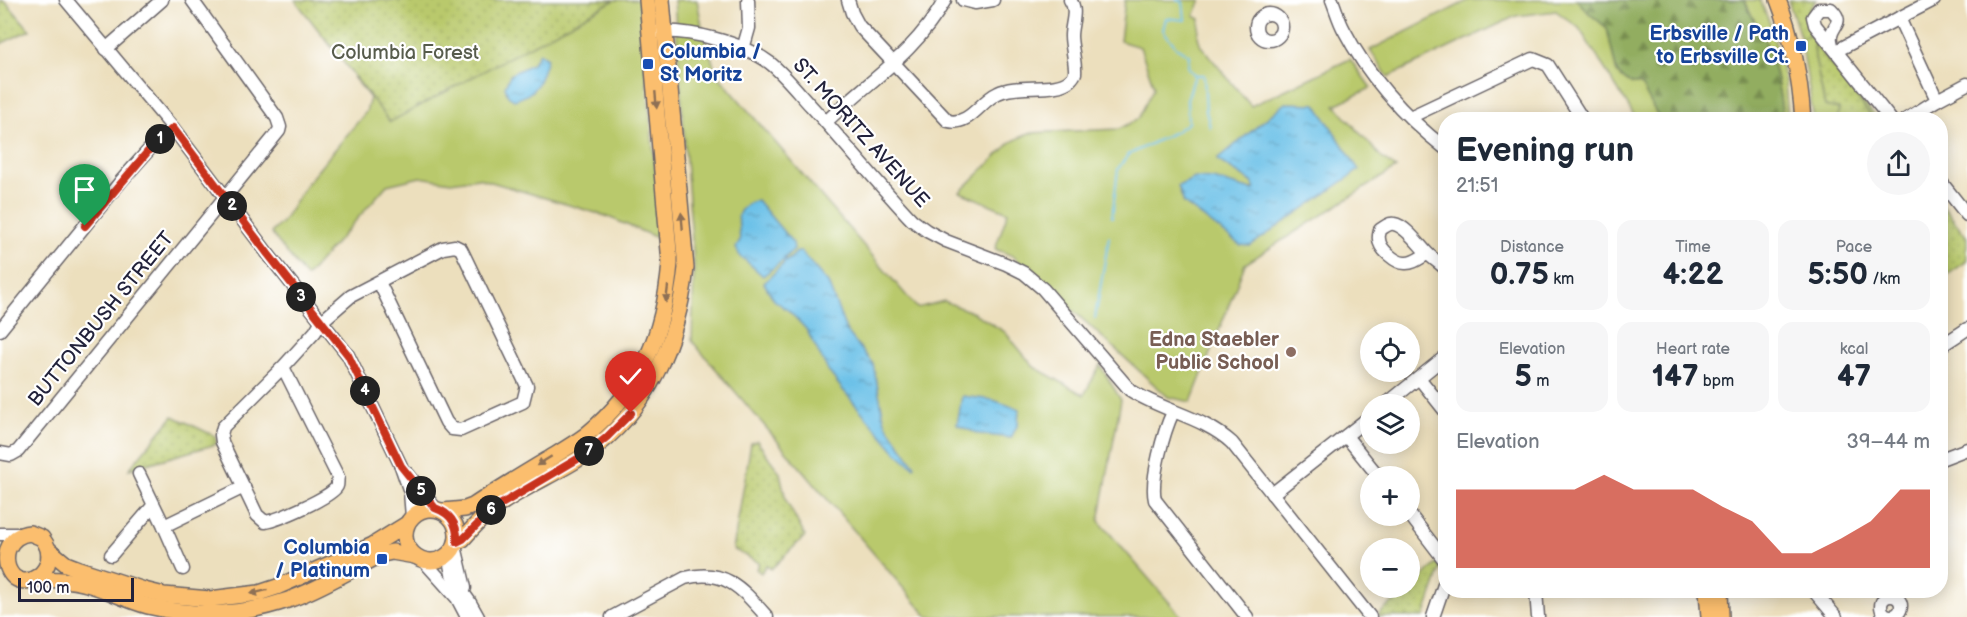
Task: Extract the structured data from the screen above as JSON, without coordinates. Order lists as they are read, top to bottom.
{
  "streets": {
    "street": ["ST. MORITZ AVENUE", "BUTTONBUSH STREET"]
  },
  "parks": ["Columbia Forest"],
  "places": {
    "transit": ["Erbsville / Path to Erbsville Ct.", "Columbia / St Moritz", "Columbia / Platinum"],
    "other": ["Edna Staebler Public School"]
  },
  "scale_bar": "100 m",
  "page": {
    "heading": ["Evening run", "21:51"],
    "pins": [
      "1",
      "2",
      "3",
      "4",
      "7",
      "5",
      "6"
    ],
    "stats": [
      ["Distance", "0.75 km"],
      ["Time", "4:22"],
      ["Pace", "5:50 /km"],
      ["Elevation", "5 m"],
      ["Heart rate", "147 bpm"],
      ["kcal", "47"]
    ],
    "map_buttons": ["+", "−"],
    "chart": ["Elevation", "39–44 m"],
    "scale": "100 m"
  }
}
